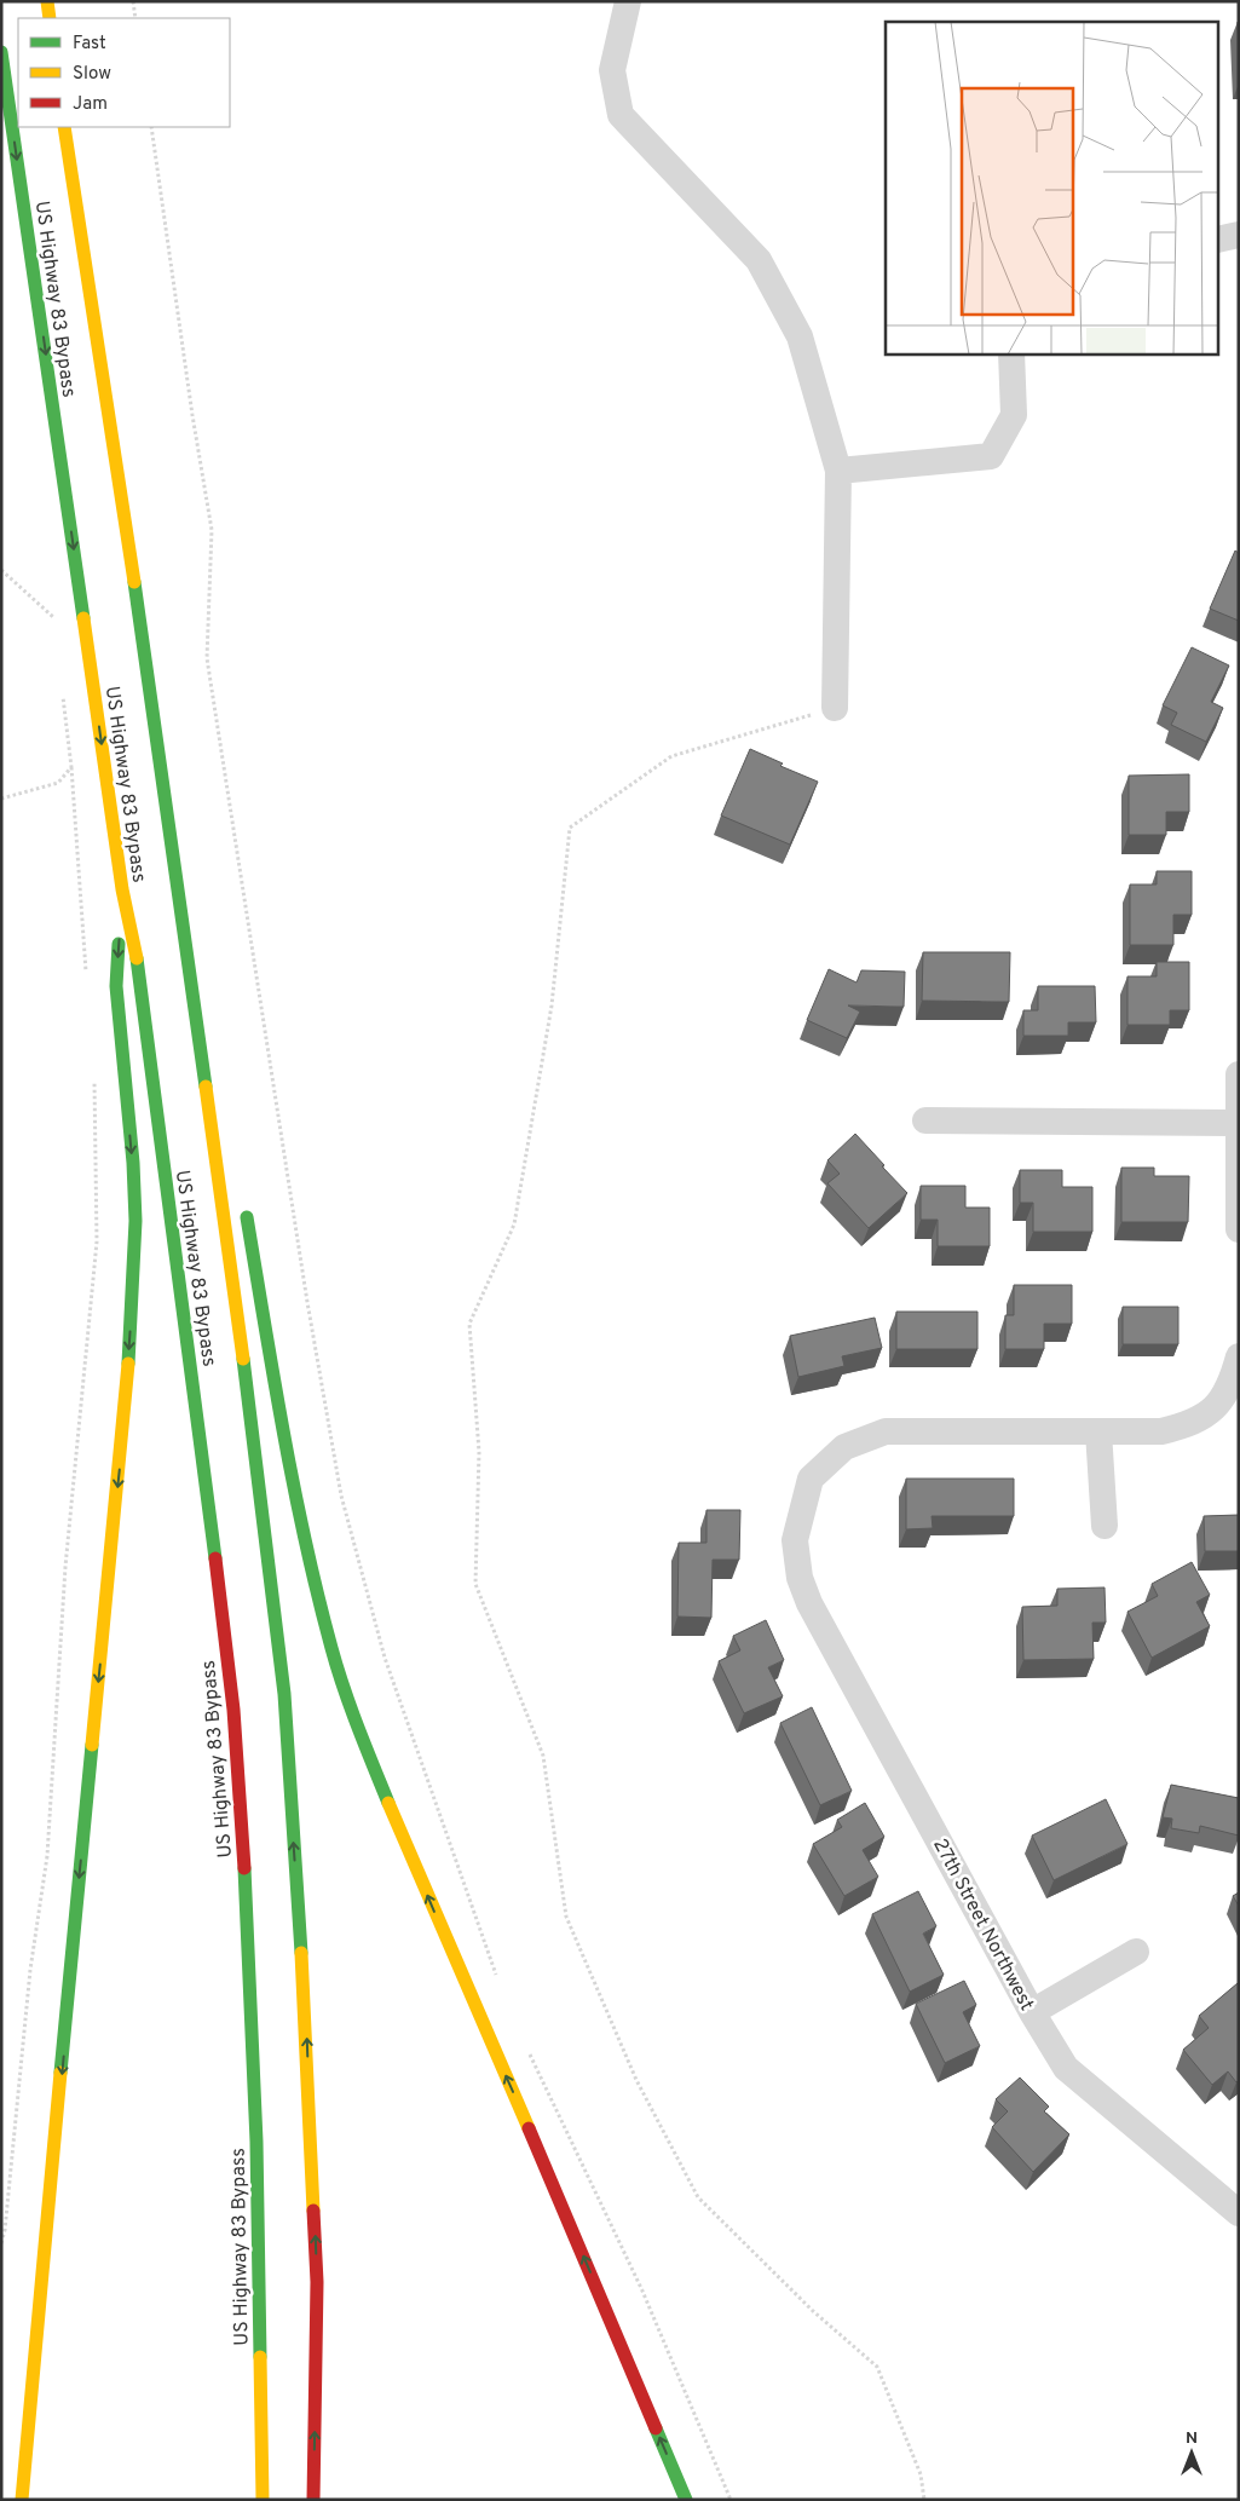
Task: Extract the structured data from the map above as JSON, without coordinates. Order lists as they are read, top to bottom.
{
  "streets": {
    "highway": ["US Highway 83 Bypass"],
    "street": ["27th Street Northwest"]
  },
  "legend": ["Fast", "Slow", "Jam"],
  "north": "top"
}
